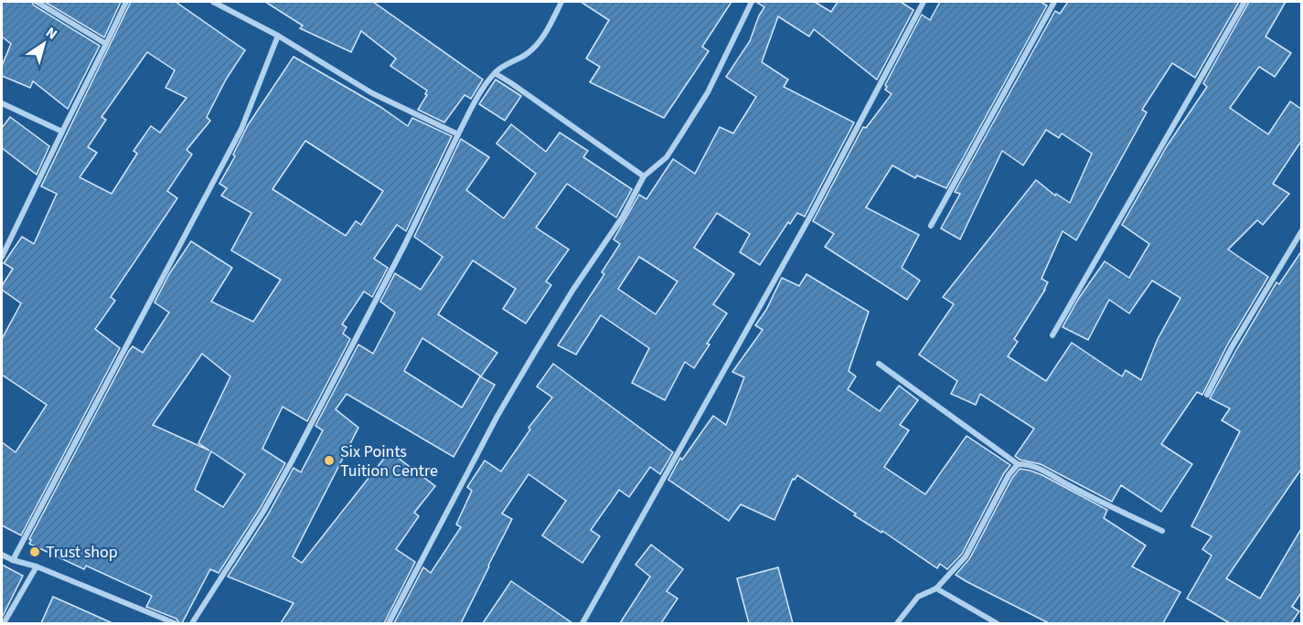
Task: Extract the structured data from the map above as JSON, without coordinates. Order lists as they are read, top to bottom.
{
  "places": ["Six Points Tuition Centre", "Trust shop"],
  "north": "top right"
}
